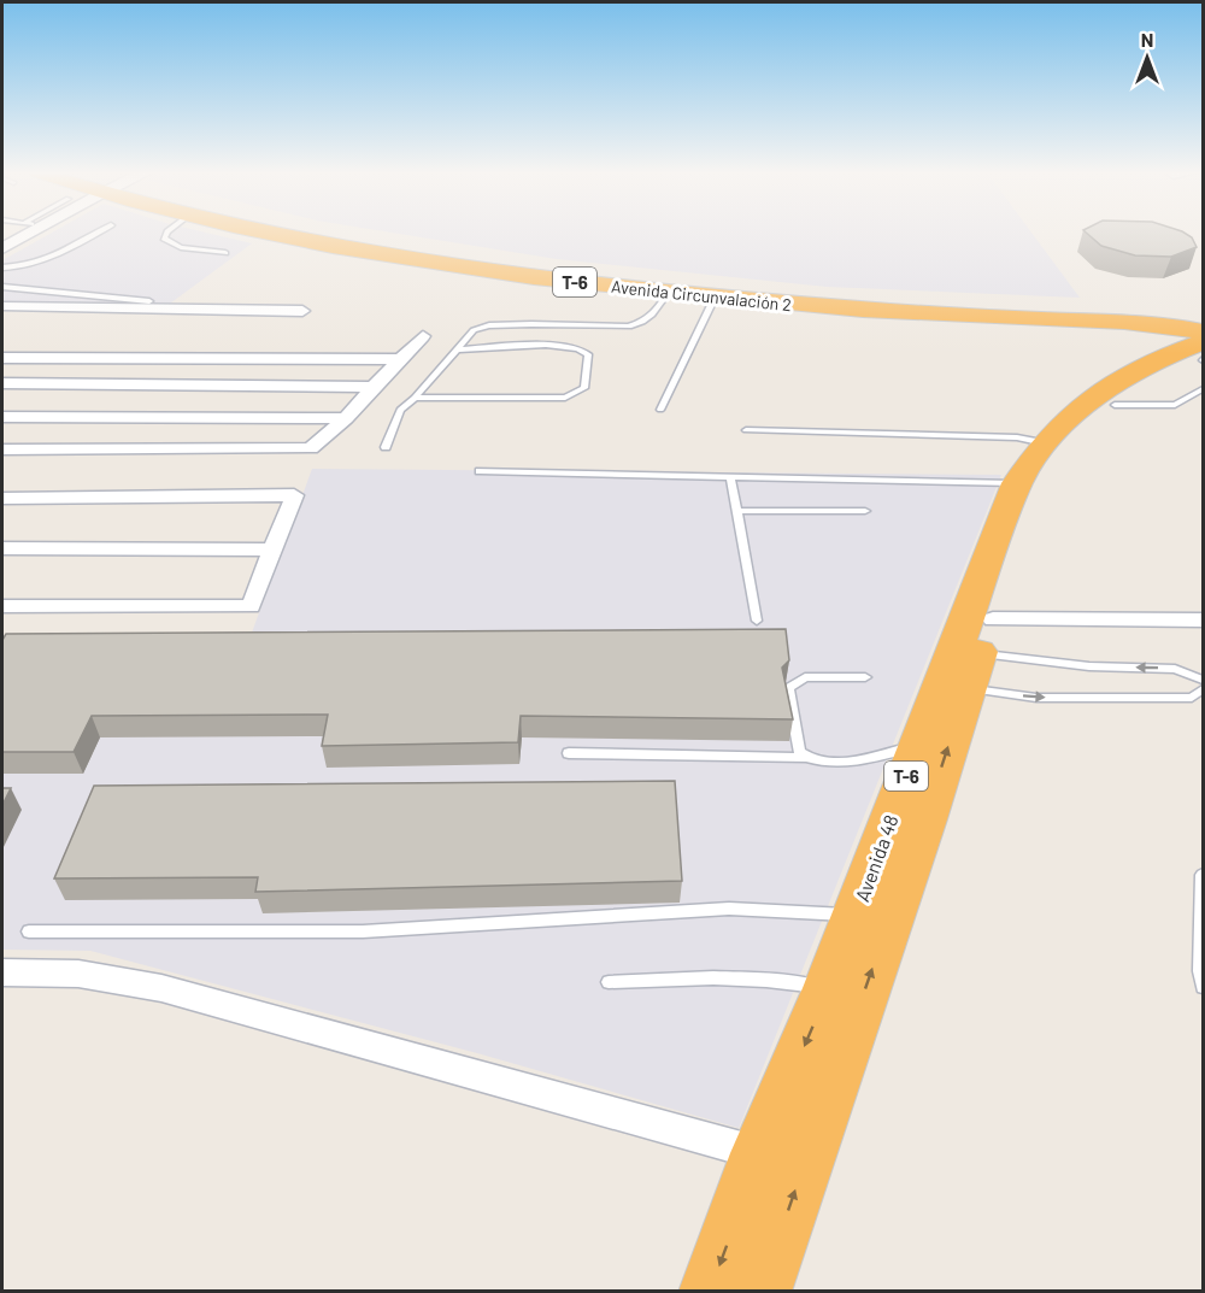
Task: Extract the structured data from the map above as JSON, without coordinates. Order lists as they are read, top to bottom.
{
  "streets": {
    "highway": ["T-6", "Avenida Circunvalación 2", "Avenida 48"]
  },
  "crossings": [
    ["Avenida Circunvalación 2", "Avenida 48"]
  ],
  "north": "top"
}
